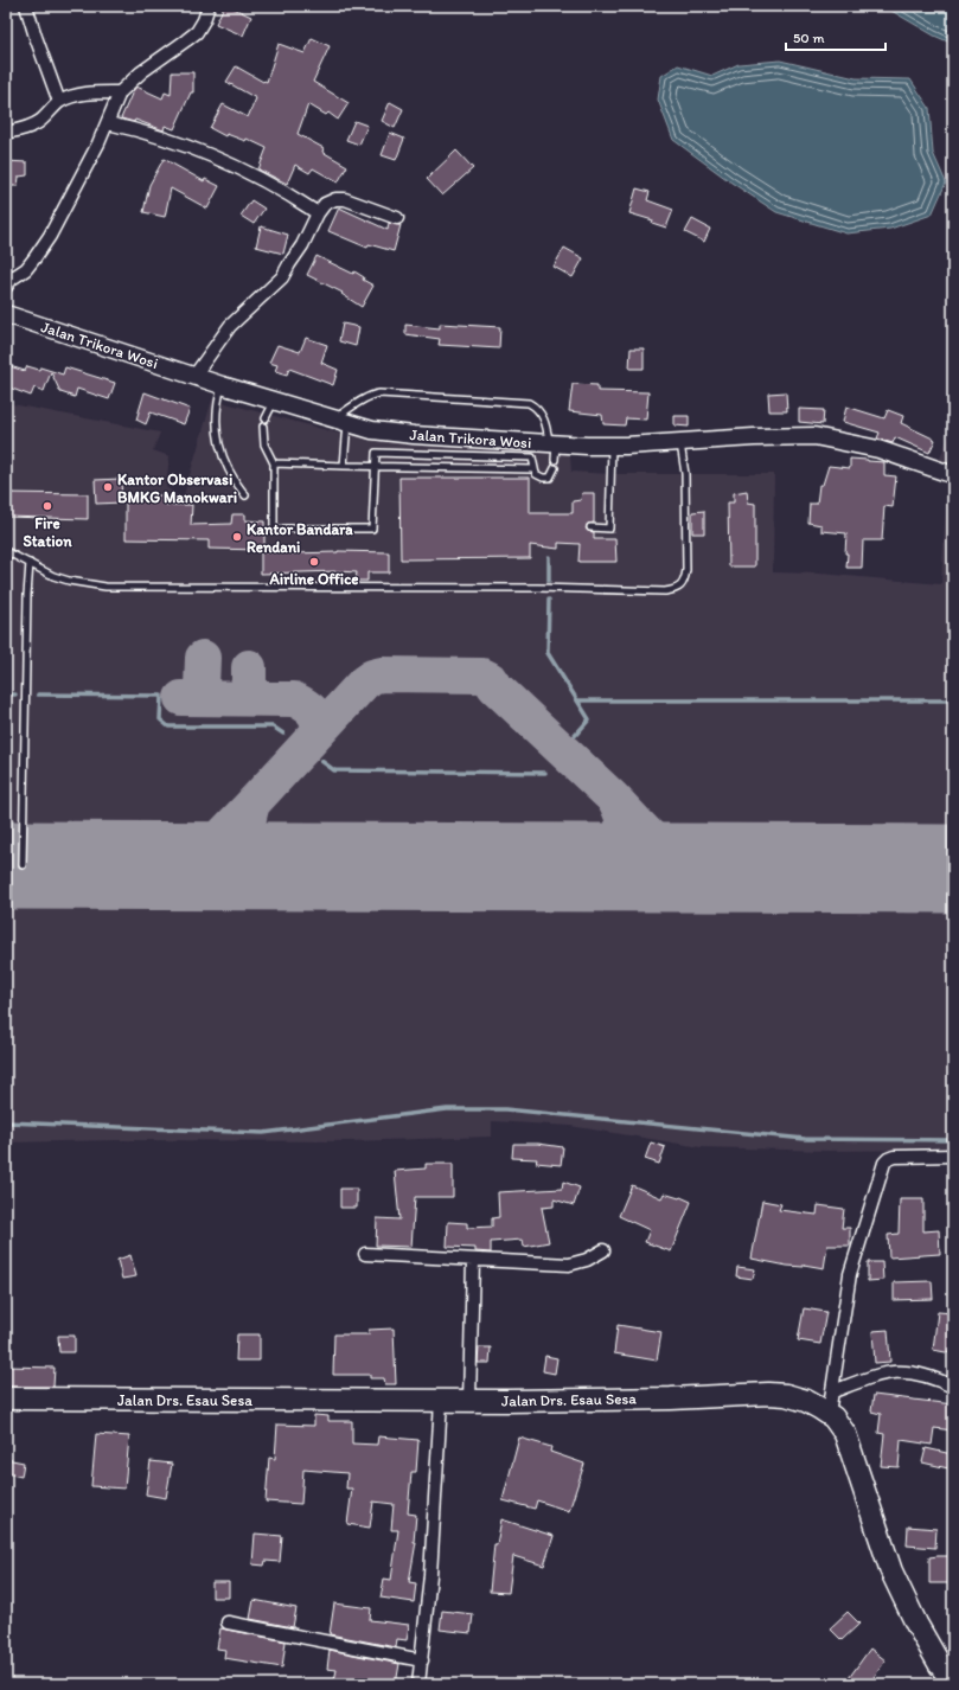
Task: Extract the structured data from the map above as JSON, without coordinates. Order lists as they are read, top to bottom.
{
  "streets": {
    "highway": ["Jalan Drs. Esau Sesa"],
    "street": ["Jalan Trikora Wosi"]
  },
  "places": [
    "Kantor Observasi BMKG Manokwari",
    "Fire Station",
    "Kantor Bandara Rendani",
    "Airline Office"
  ],
  "scale_bar": "50 m"
}
